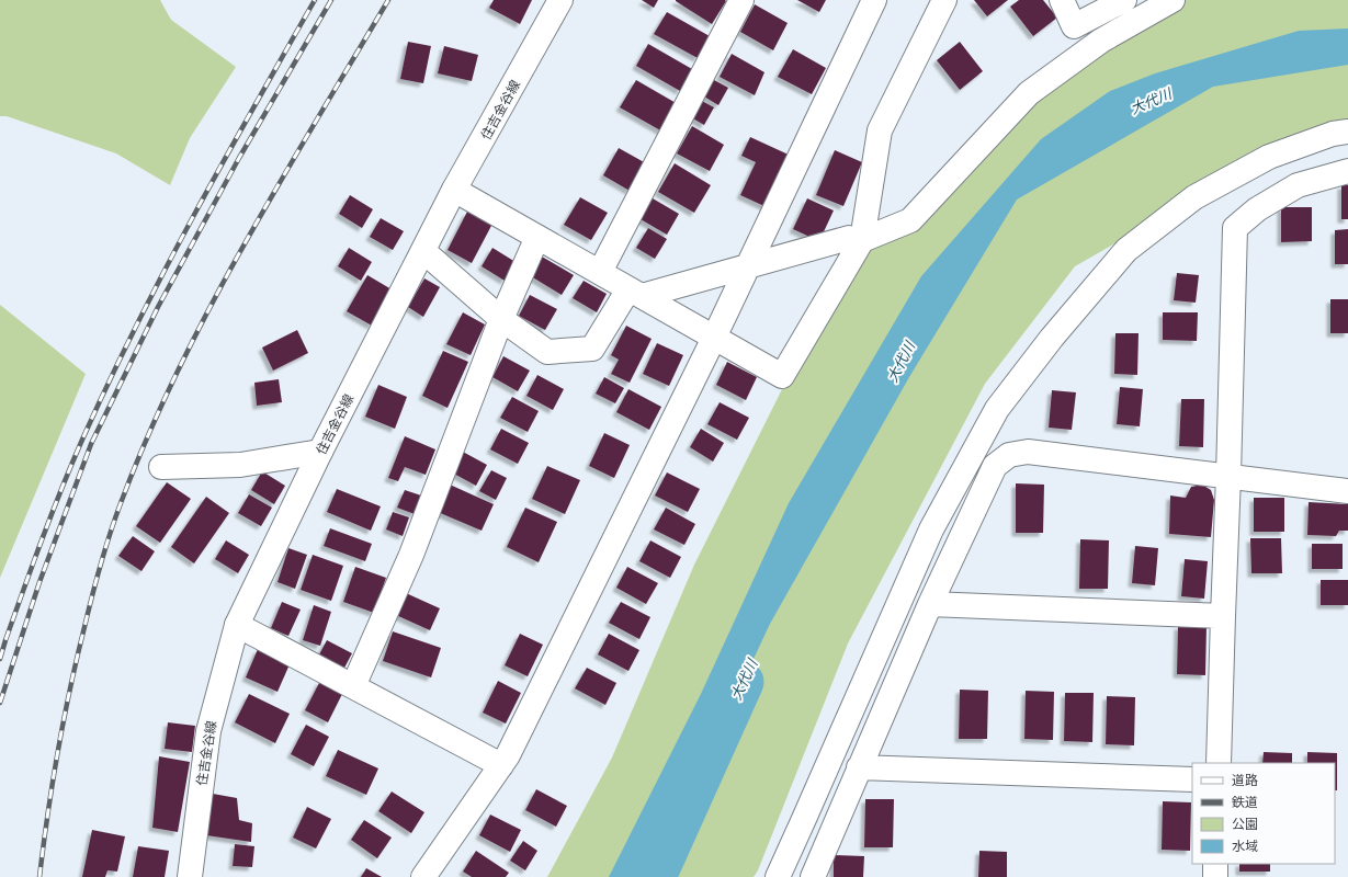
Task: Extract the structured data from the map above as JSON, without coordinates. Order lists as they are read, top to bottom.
{
  "streets": {
    "street": ["住吉金谷線"]
  },
  "water": ["大代川"],
  "legend": [
    "道路",
    "鉄道",
    "公園",
    "水域"
  ]
}
